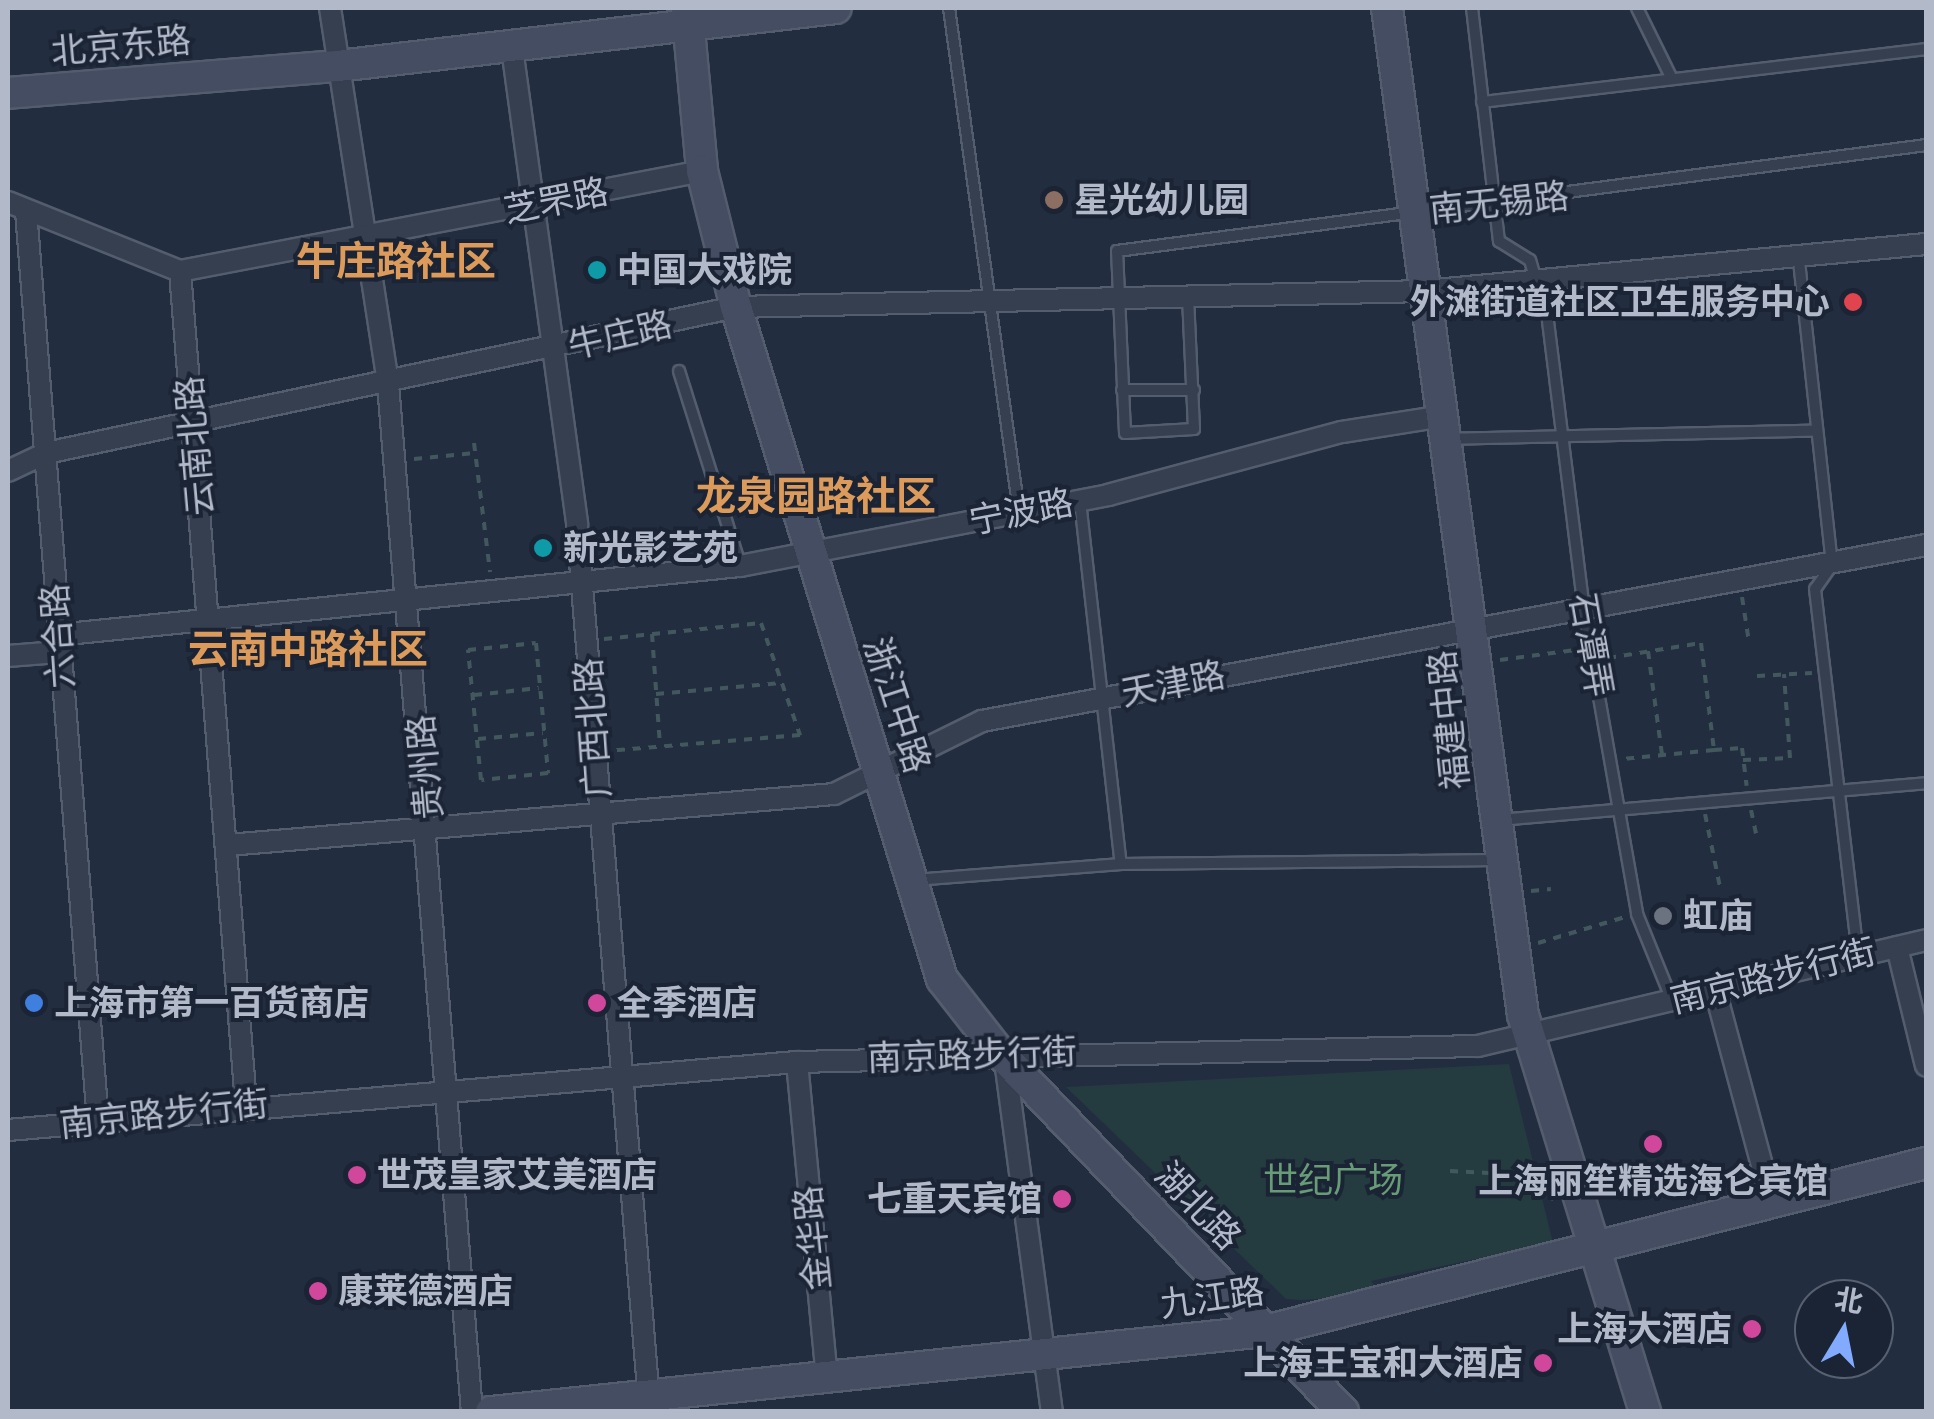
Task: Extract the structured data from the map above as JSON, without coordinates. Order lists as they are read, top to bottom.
{
  "streets": {
    "street": [
      "北京东路",
      "芝罘路",
      "牛庄路",
      "云南北路",
      "宁波路",
      "六合路",
      "天津路",
      "浙江中路",
      "福建中路",
      "广西北路",
      "贵州路",
      "南京路步行街",
      "湖北路",
      "金华路",
      "九江路"
    ],
    "lane": ["南无锡路", "石潭弄"]
  },
  "crossings": [
    ["北京东路", "浙江中路"],
    ["北京东路", "广西北路"],
    ["北京东路", "贵州路"],
    ["芝罘路", "云南北路"],
    ["芝罘路", "浙江中路"],
    ["芝罘路", "广西北路"],
    ["芝罘路", "贵州路"],
    ["南无锡路", "牛庄路"],
    ["南无锡路", "福建中路"],
    ["牛庄路", "云南北路"],
    ["牛庄路", "六合路"],
    ["牛庄路", "浙江中路"],
    ["牛庄路", "福建中路"],
    ["牛庄路", "广西北路"],
    ["牛庄路", "贵州路"],
    ["云南北路", "宁波路"],
    ["云南北路", "天津路"],
    ["云南北路", "南京路步行街"],
    ["宁波路", "六合路"],
    ["宁波路", "浙江中路"],
    ["宁波路", "福建中路"],
    ["宁波路", "广西北路"],
    ["宁波路", "贵州路"],
    ["六合路", "南京路步行街"],
    ["石潭弄", "天津路"],
    ["石潭弄", "南京路步行街"],
    ["天津路", "浙江中路"],
    ["天津路", "福建中路"],
    ["天津路", "广西北路"],
    ["天津路", "贵州路"],
    ["浙江中路", "南京路步行街"],
    ["浙江中路", "湖北路"],
    ["浙江中路", "九江路"],
    ["福建中路", "南京路步行街"],
    ["福建中路", "九江路"],
    ["广西北路", "南京路步行街"],
    ["广西北路", "九江路"],
    ["贵州路", "南京路步行街"],
    ["南京路步行街", "湖北路"],
    ["南京路步行街", "金华路"],
    ["湖北路", "九江路"],
    ["金华路", "九江路"]
  ],
  "districts": ["牛庄路社区", "龙泉园路社区", "云南中路社区"],
  "parks": ["世纪广场"],
  "places": [
    "星光幼儿园",
    "中国大戏院",
    "外滩街道社区卫生服务中心",
    "新光影艺苑",
    "虹庙",
    "上海市第一百货商店",
    "全季酒店",
    "上海丽笙精选海仑宾馆",
    "世茂皇家艾美酒店",
    "七重天宾馆",
    "康莱德酒店",
    "上海大酒店",
    "上海王宝和大酒店"
  ],
  "north": "top"
}
